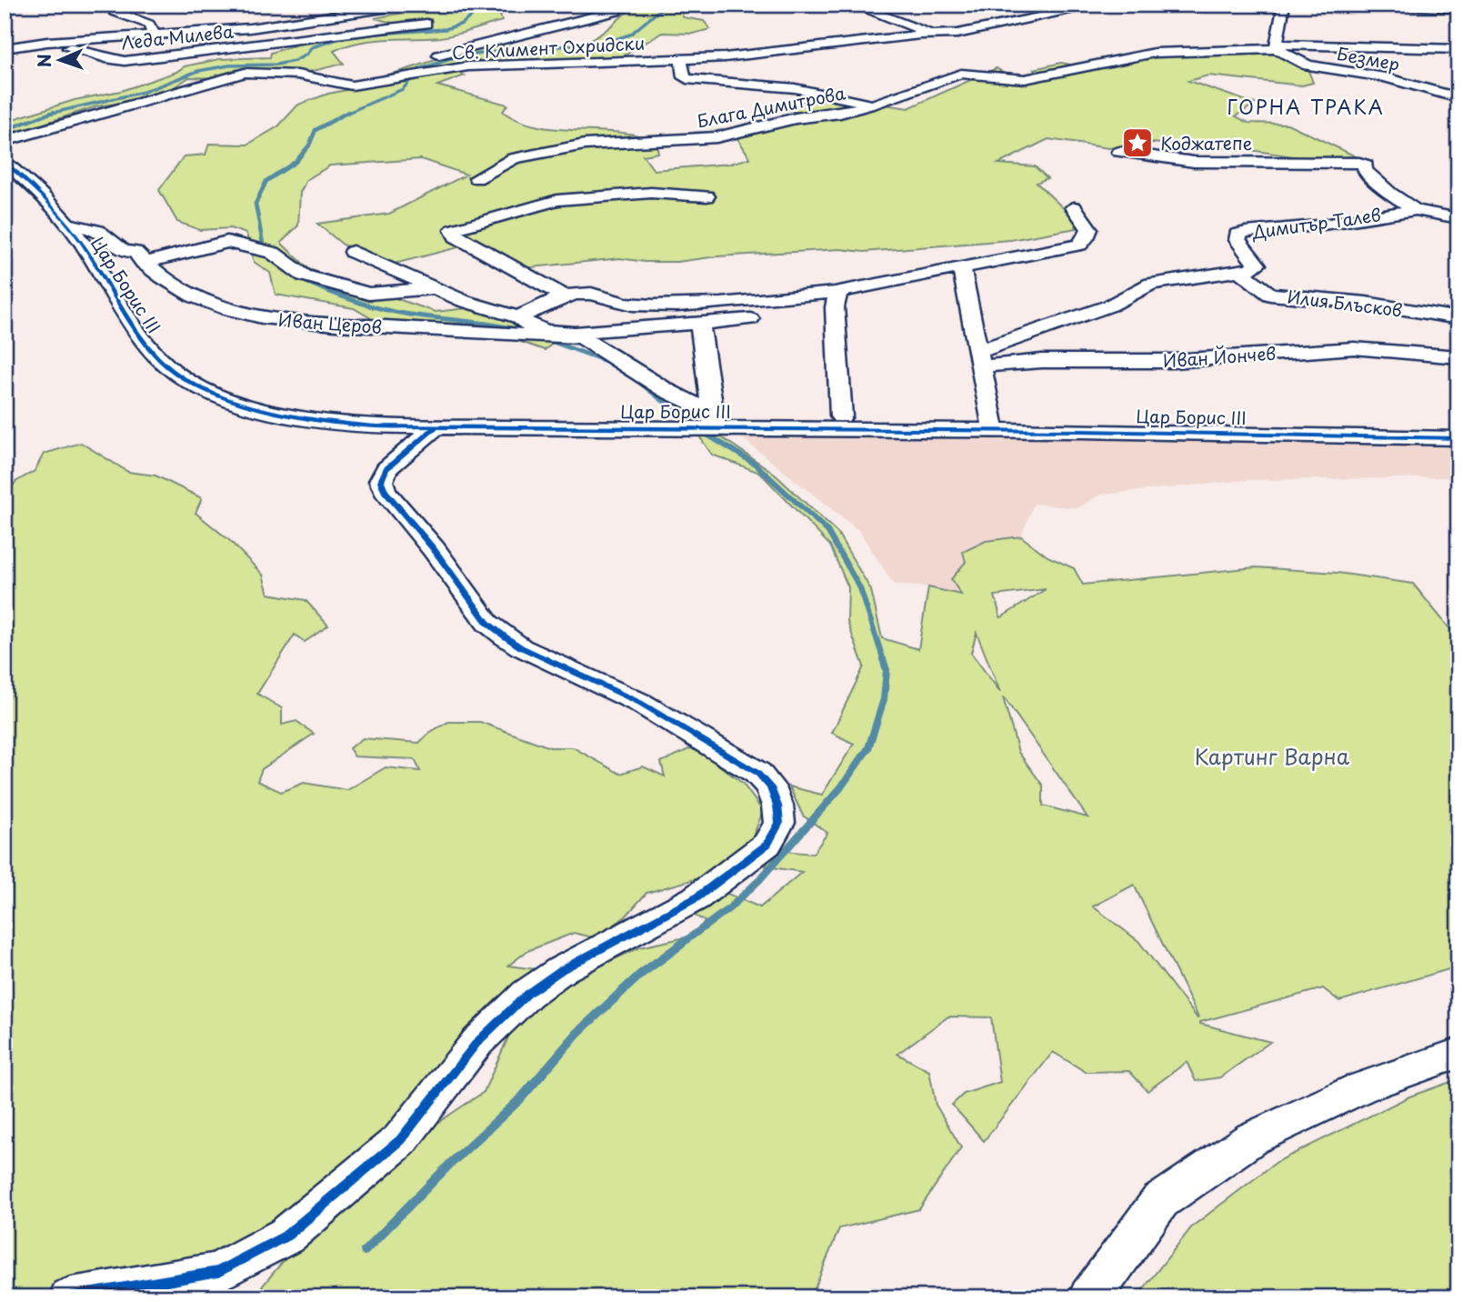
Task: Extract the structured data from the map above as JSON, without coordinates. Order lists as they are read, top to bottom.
{
  "streets": {
    "street": [
      "Леда Милева",
      "Св. Климент Охридски",
      "Безмер",
      "Блага Димитрова",
      "Димитър Талев",
      "Цар Борис III",
      "Илия Блъсков",
      "Иван Церов",
      "Иван Йончев"
    ]
  },
  "crossings": [
    ["Безмер", "Блага Димитрова"],
    ["Димитър Талев", "Илия Блъсков"],
    ["Цар Борис III", "Иван Церов"]
  ],
  "districts": ["ГОРНА ТРАКА"],
  "parks": ["Картинг Варна"],
  "places": {
    "place": ["Коджатепе"]
  },
  "north": "left"
}
